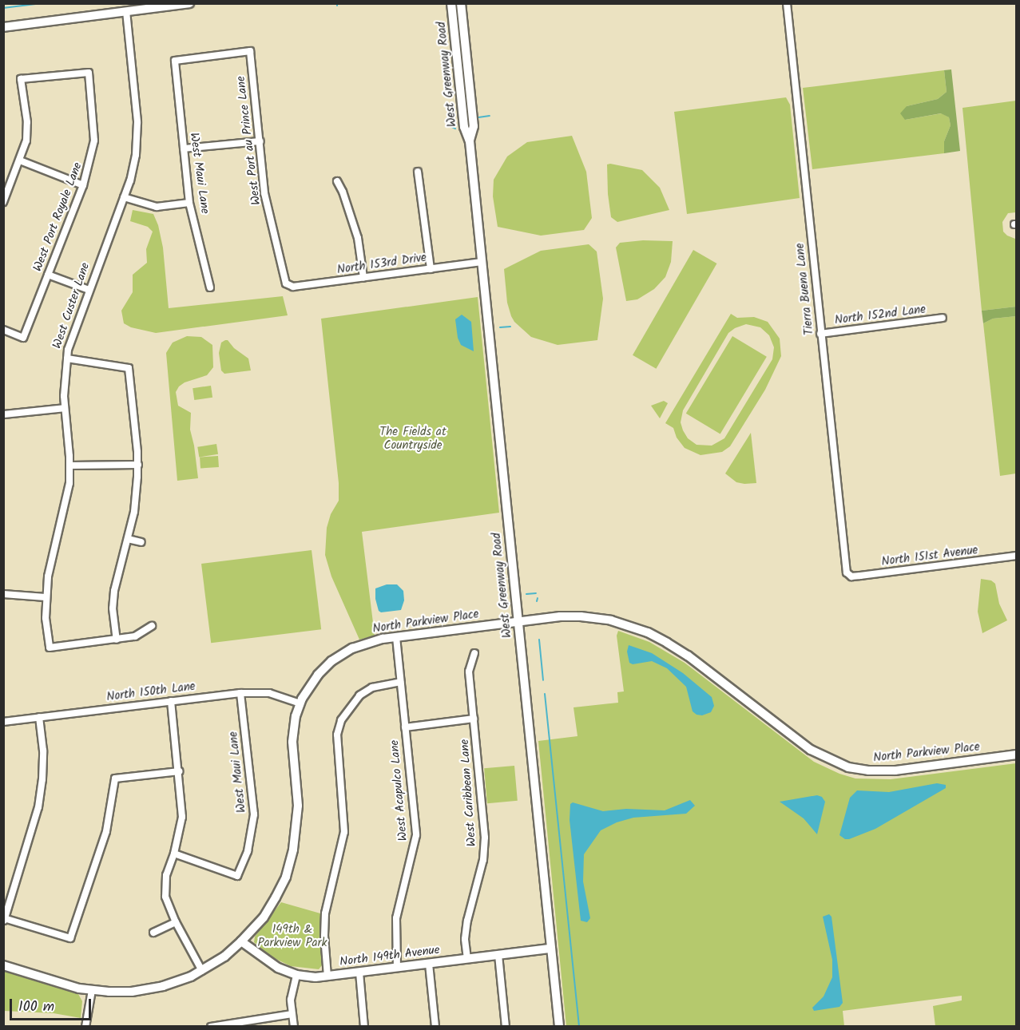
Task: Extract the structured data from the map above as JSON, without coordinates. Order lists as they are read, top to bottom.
{
  "streets": {
    "street": [
      "West Greenway Road",
      "West Port au Prince Lane",
      "West Maui Lane",
      "West Port Royale Lane",
      "North 153rd Drive",
      "Tierra Buena Lane",
      "West Custer Lane",
      "North 152nd Lane",
      "North 151st Avenue",
      "North Parkview Place",
      "North 150th Lane",
      "West Acapulco Lane",
      "West Caribbean Lane",
      "North 149th Avenue"
    ]
  },
  "crossings": [
    ["West Greenway Road", "North 153rd Drive"],
    ["West Greenway Road", "North Parkview Place"],
    ["West Greenway Road", "North 149th Avenue"],
    ["West Port au Prince Lane", "West Maui Lane"],
    ["West Port au Prince Lane", "North 153rd Drive"],
    ["West Maui Lane", "North 150th Lane"],
    ["Tierra Buena Lane", "North 152nd Lane"],
    ["Tierra Buena Lane", "North 151st Avenue"],
    ["North Parkview Place", "North 150th Lane"],
    ["North Parkview Place", "West Acapulco Lane"],
    ["North Parkview Place", "North 149th Avenue"],
    ["West Acapulco Lane", "North 149th Avenue"],
    ["West Caribbean Lane", "North 149th Avenue"]
  ],
  "parks": ["The Fields at Countryside", "149th & Parkview Park"],
  "scale_bar": "100 m"
}
